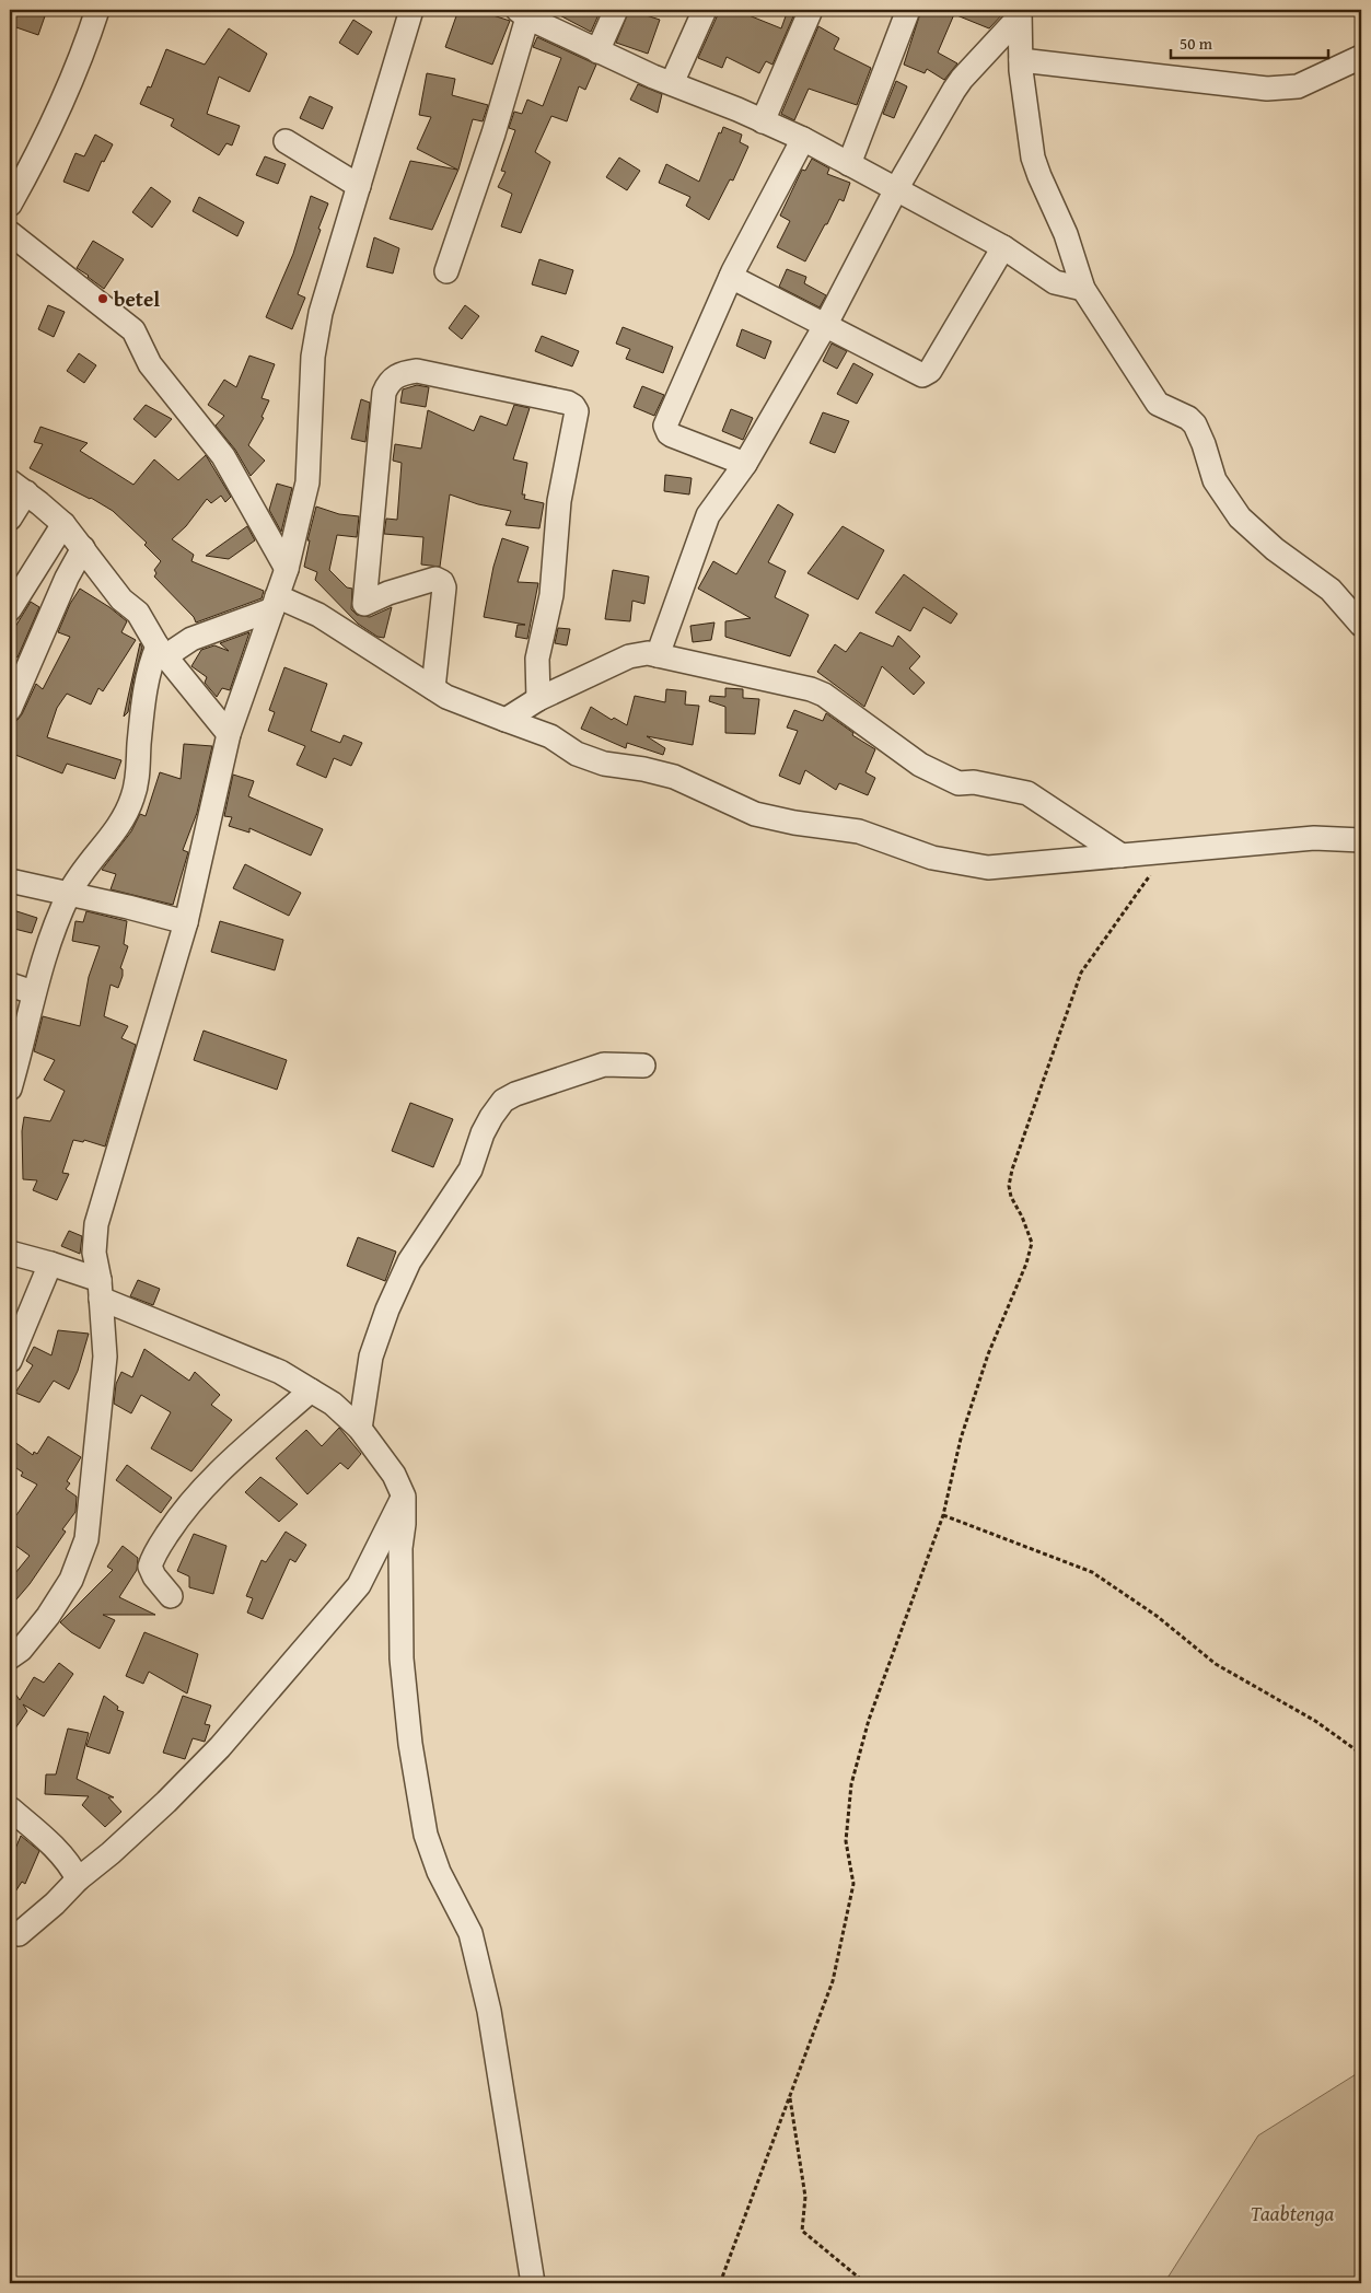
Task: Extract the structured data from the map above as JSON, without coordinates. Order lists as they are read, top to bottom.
{
  "parks": ["Taabtenga"],
  "places": ["betel"],
  "scale_bar": "50 m"
}
